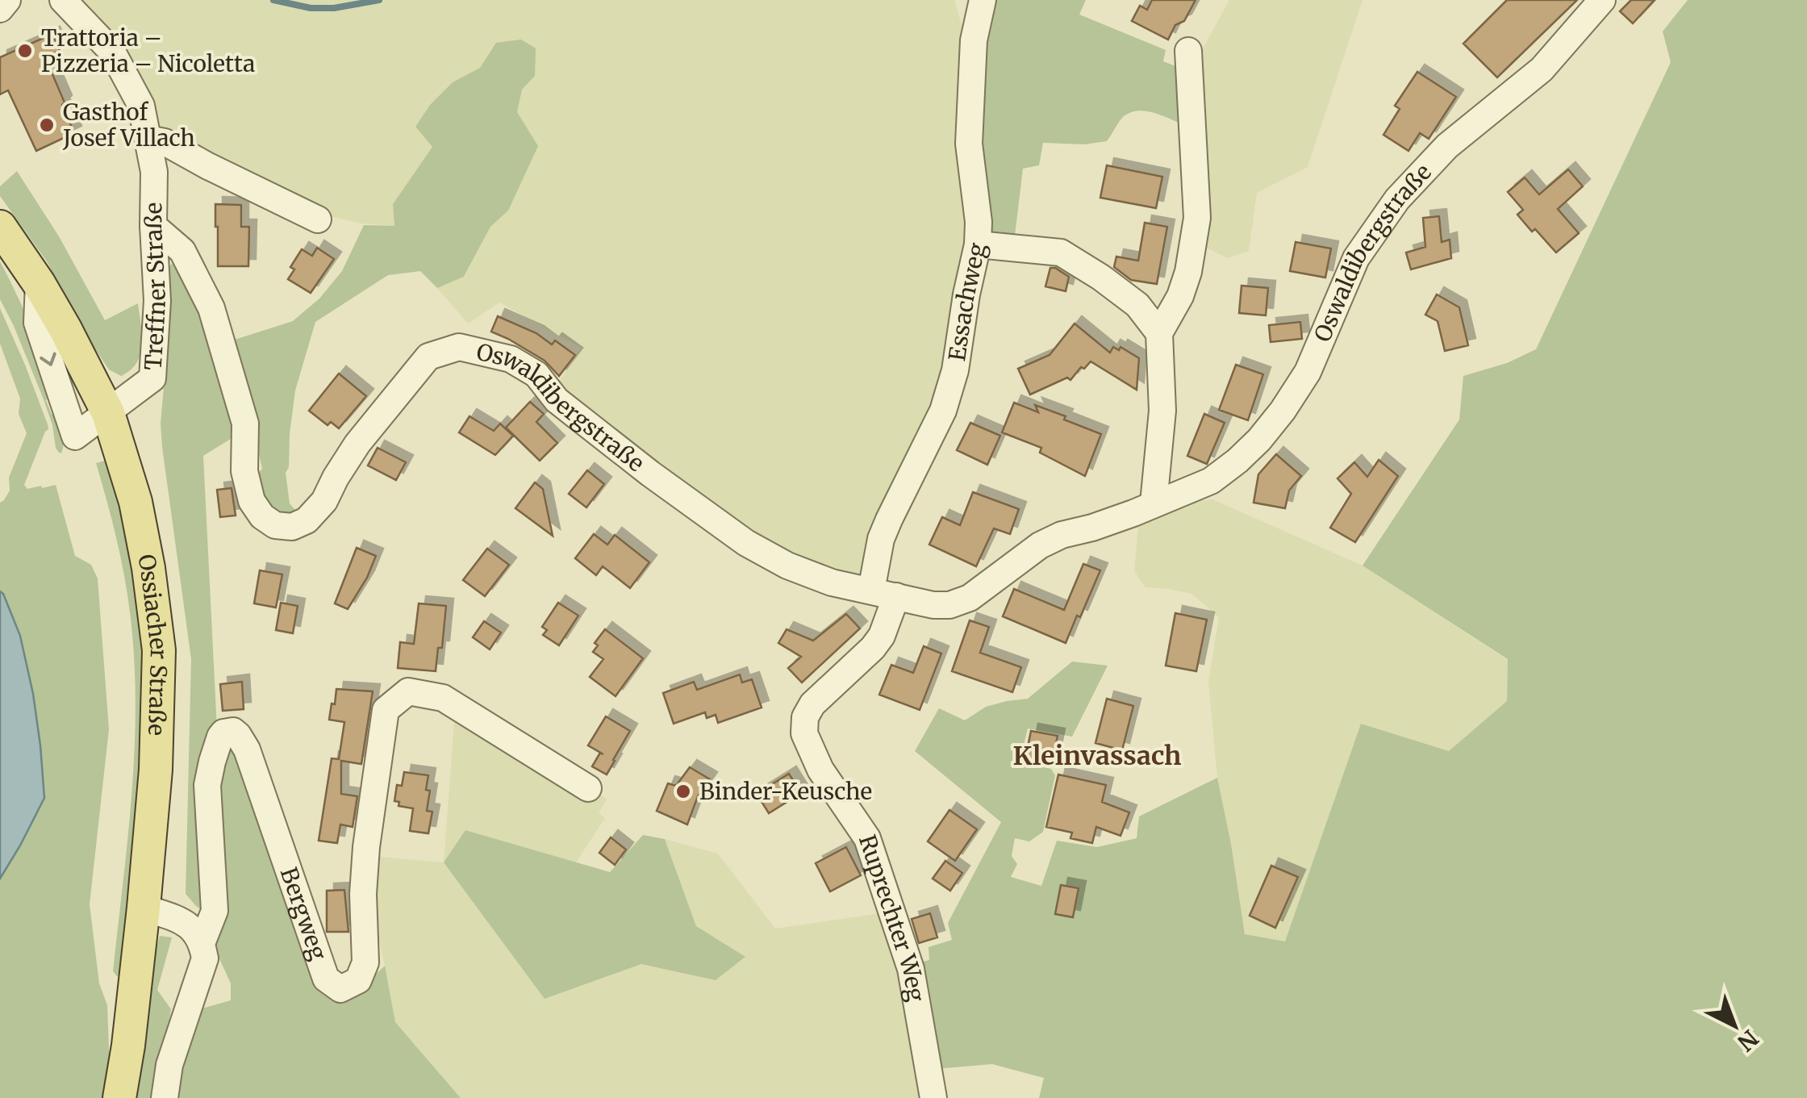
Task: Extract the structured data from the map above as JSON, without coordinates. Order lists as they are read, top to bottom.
{
  "streets": {
    "main road": ["Ossiacher Straße"],
    "street": [
      "Oswaldibergstraße",
      "Treffner Straße",
      "Essachweg",
      "Bergweg",
      "Ruprechter Weg"
    ]
  },
  "crossings": [
    ["Oswaldibergstraße", "Treffner Straße"],
    ["Oswaldibergstraße", "Essachweg"],
    ["Oswaldibergstraße", "Ruprechter Weg"],
    ["Treffner Straße", "Ossiacher Straße"],
    ["Essachweg", "Ruprechter Weg"]
  ],
  "districts": ["Kleinvassach"],
  "places": ["Trattoria – Pizzeria – Nicoletta", "Gasthof Josef Villach", "Binder-Keusche"],
  "north": "bottom right"
}
